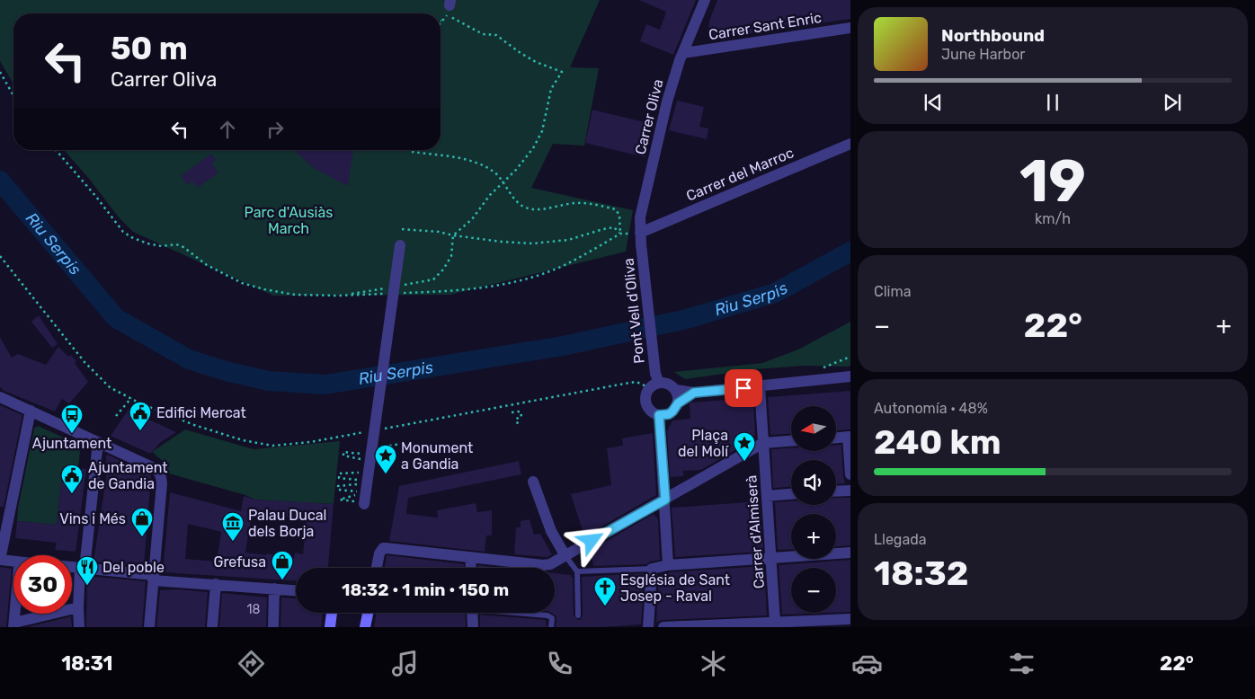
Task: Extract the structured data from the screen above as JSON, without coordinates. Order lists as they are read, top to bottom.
{
  "streets": {
    "street": [
      "Carrer Sant Enric",
      "Carrer Oliva",
      "Carrer del Marroc",
      "Pont Vell d’Oliva",
      "Carrer d'Almiserà"
    ]
  },
  "crossings": [
    ["Carrer Sant Enric", "Carrer Oliva"],
    ["Carrer Oliva", "Carrer del Marroc"],
    ["Carrer Oliva", "Pont Vell d’Oliva"]
  ],
  "water": ["Riu Serpis"],
  "parks": ["Parc d'Ausiàs March"],
  "places": {
    "public building": ["Edifici Mercat", "Ajuntament de Gandia"],
    "bus stop": ["Ajuntament"],
    "place": ["Plaça del Molí", "Monument a Gandia"],
    "shop": ["Vins i Més", "Grefusa"],
    "museum": ["Palau Ducal dels Borja"],
    "restaurant": ["Del poble"],
    "church": ["Església de Sant Josep - Raval"]
  },
  "house_numbers": ["18"],
  "north": "left",
  "page": {
    "turn": ["50 m", "Carrer Oliva"],
    "song": ["Northbound", "June Harbor"],
    "tile": [
      ["19", "km/h"],
      "Clima",
      ["Autonomía · 48%", "240 km"],
      ["Llegada", "18:32"]
    ],
    "heat": ["−", "22°", "+"],
    "map_buttons": ["+", "−"],
    "limit": "30",
    "trip": "18:32 · 1 min · 150 m",
    "tabs": ["18:31", "22°"]
  }
}
